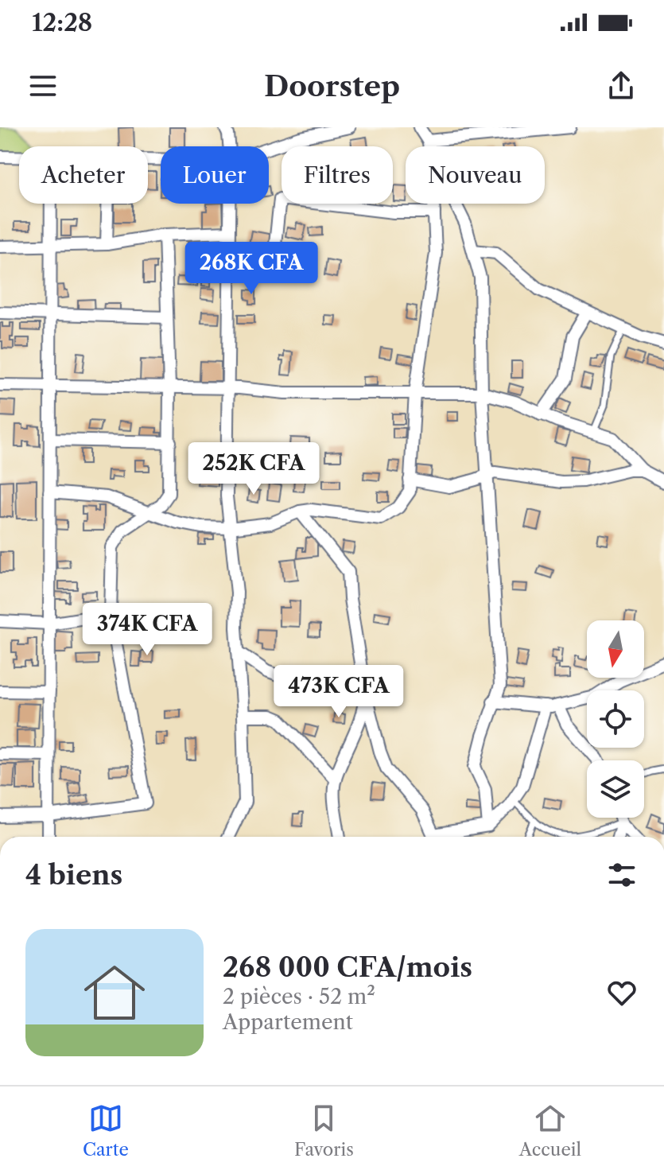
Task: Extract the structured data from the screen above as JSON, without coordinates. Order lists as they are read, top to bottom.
{
  "north": "bottom",
  "page": {
    "status": "12:28",
    "header": "Doorstep",
    "chip": [
      "Acheter",
      "Louer",
      "Filtres",
      "Nouveau"
    ],
    "price": [
      "268K CFA",
      "252K CFA",
      "374K CFA",
      "473K CFA"
    ],
    "heading": "4 biens",
    "list": [
      {
        "name": "268 000 CFA/mois",
        "note": "2 pièces · 52 m² · Appartement"
      }
    ],
    "tabs": ["Carte", "Favoris", "Accueil"]
  }
}
